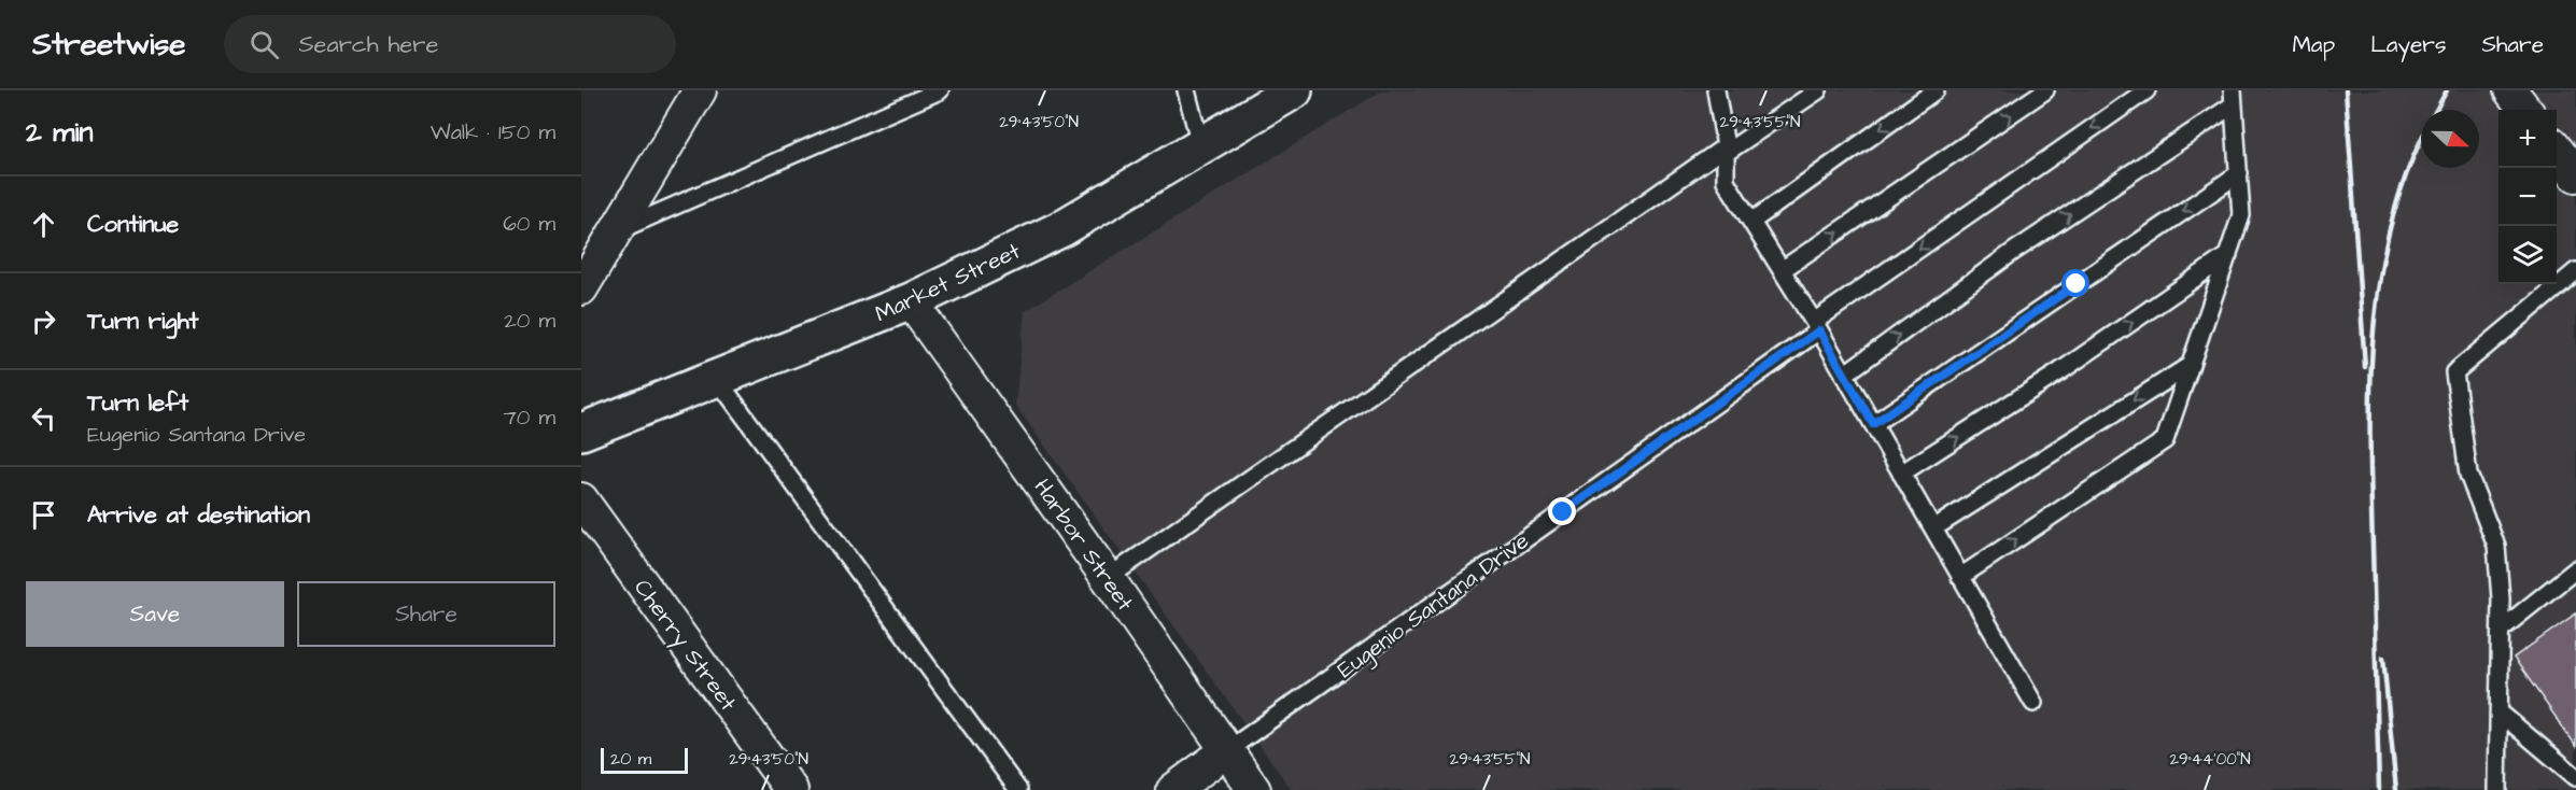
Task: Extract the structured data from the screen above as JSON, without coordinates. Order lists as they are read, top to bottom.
{
  "streets": {
    "main road": ["Market Street"],
    "street": ["Harbor Street", "Eugenio Santana Drive", "Cherry Street"]
  },
  "crossings": [
    ["Market Street", "Harbor Street"],
    ["Harbor Street", "Eugenio Santana Drive"]
  ],
  "scale_bar": "20 m",
  "north": "right",
  "page": {
    "header": "Streetwise",
    "search": "Search here",
    "nav": ["Map", "Layers", "Share"],
    "heading": ["2 min", "Walk · 150 m"],
    "map_buttons": ["+", "−"],
    "list": [
      ["Continue", "60 m"],
      ["Turn right", "20 m"],
      ["Turn left", "Eugenio Santana Drive", "70 m"],
      "Arrive at destination"
    ],
    "buttons": ["Save", "Share"],
    "scale": "20 m"
  },
  "coordinates": ["29°43'50\"N", "29°43'55\"N", "29°44'00\"N"]
}
